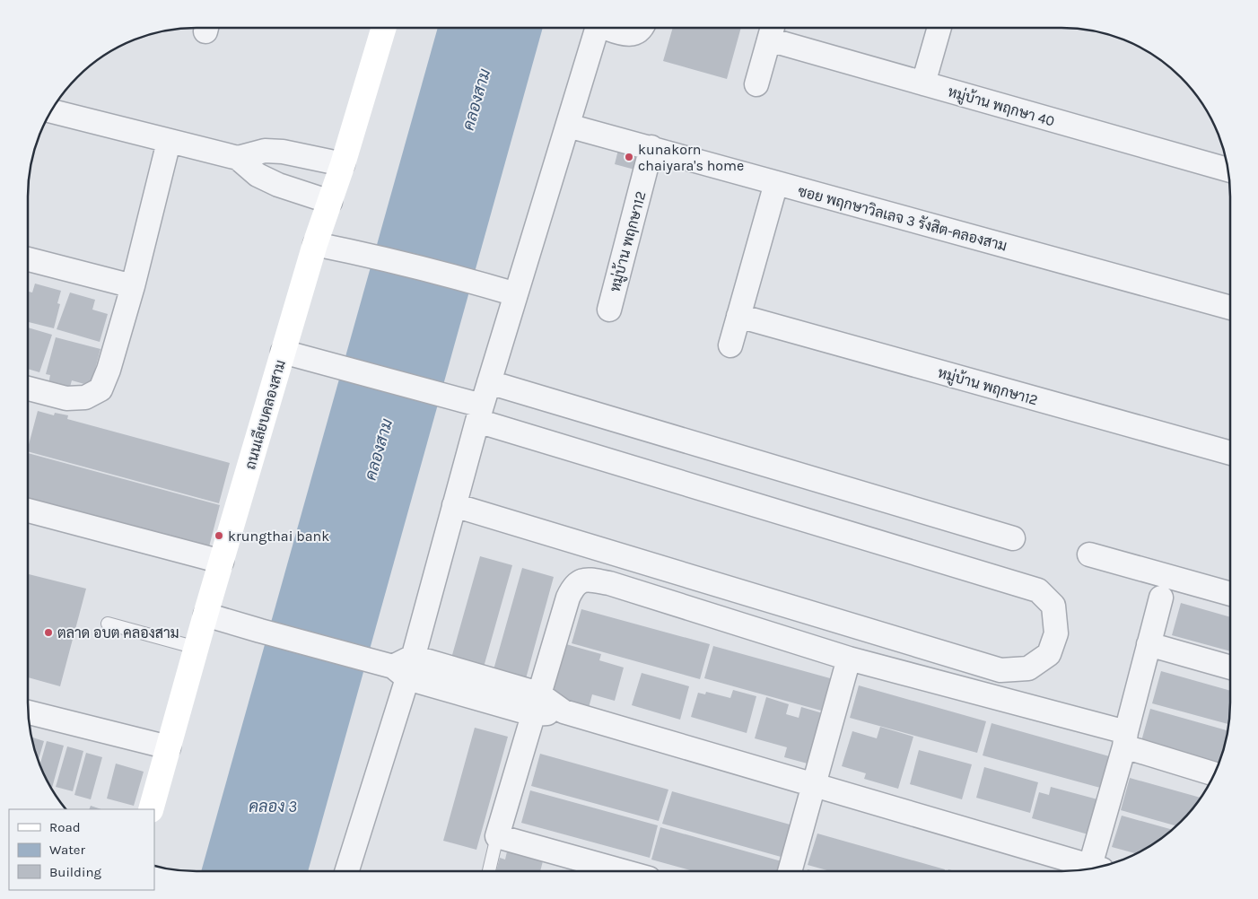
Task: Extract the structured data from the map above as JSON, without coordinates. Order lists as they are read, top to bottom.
{
  "streets": {
    "main road": ["ถนนเลียบคลองสาม"],
    "street": ["หมู่บ้าน พฤกษา 40", "ซอย พฤกษาวิลเลจ 3 รังสิต-คลองสาม", "หมู่บ้าน พฤกษา12"]
  },
  "crossings": [
    ["ซอย พฤกษาวิลเลจ 3 รังสิต-คลองสาม", "หมู่บ้าน พฤกษา12"]
  ],
  "water": ["คลองสาม", "คลอง 3"],
  "places": ["kunakorn chaiyara's home", "krungthai bank", "ตลาด อบต คลองสาม"],
  "legend": ["Road", "Water", "Building"]
}
